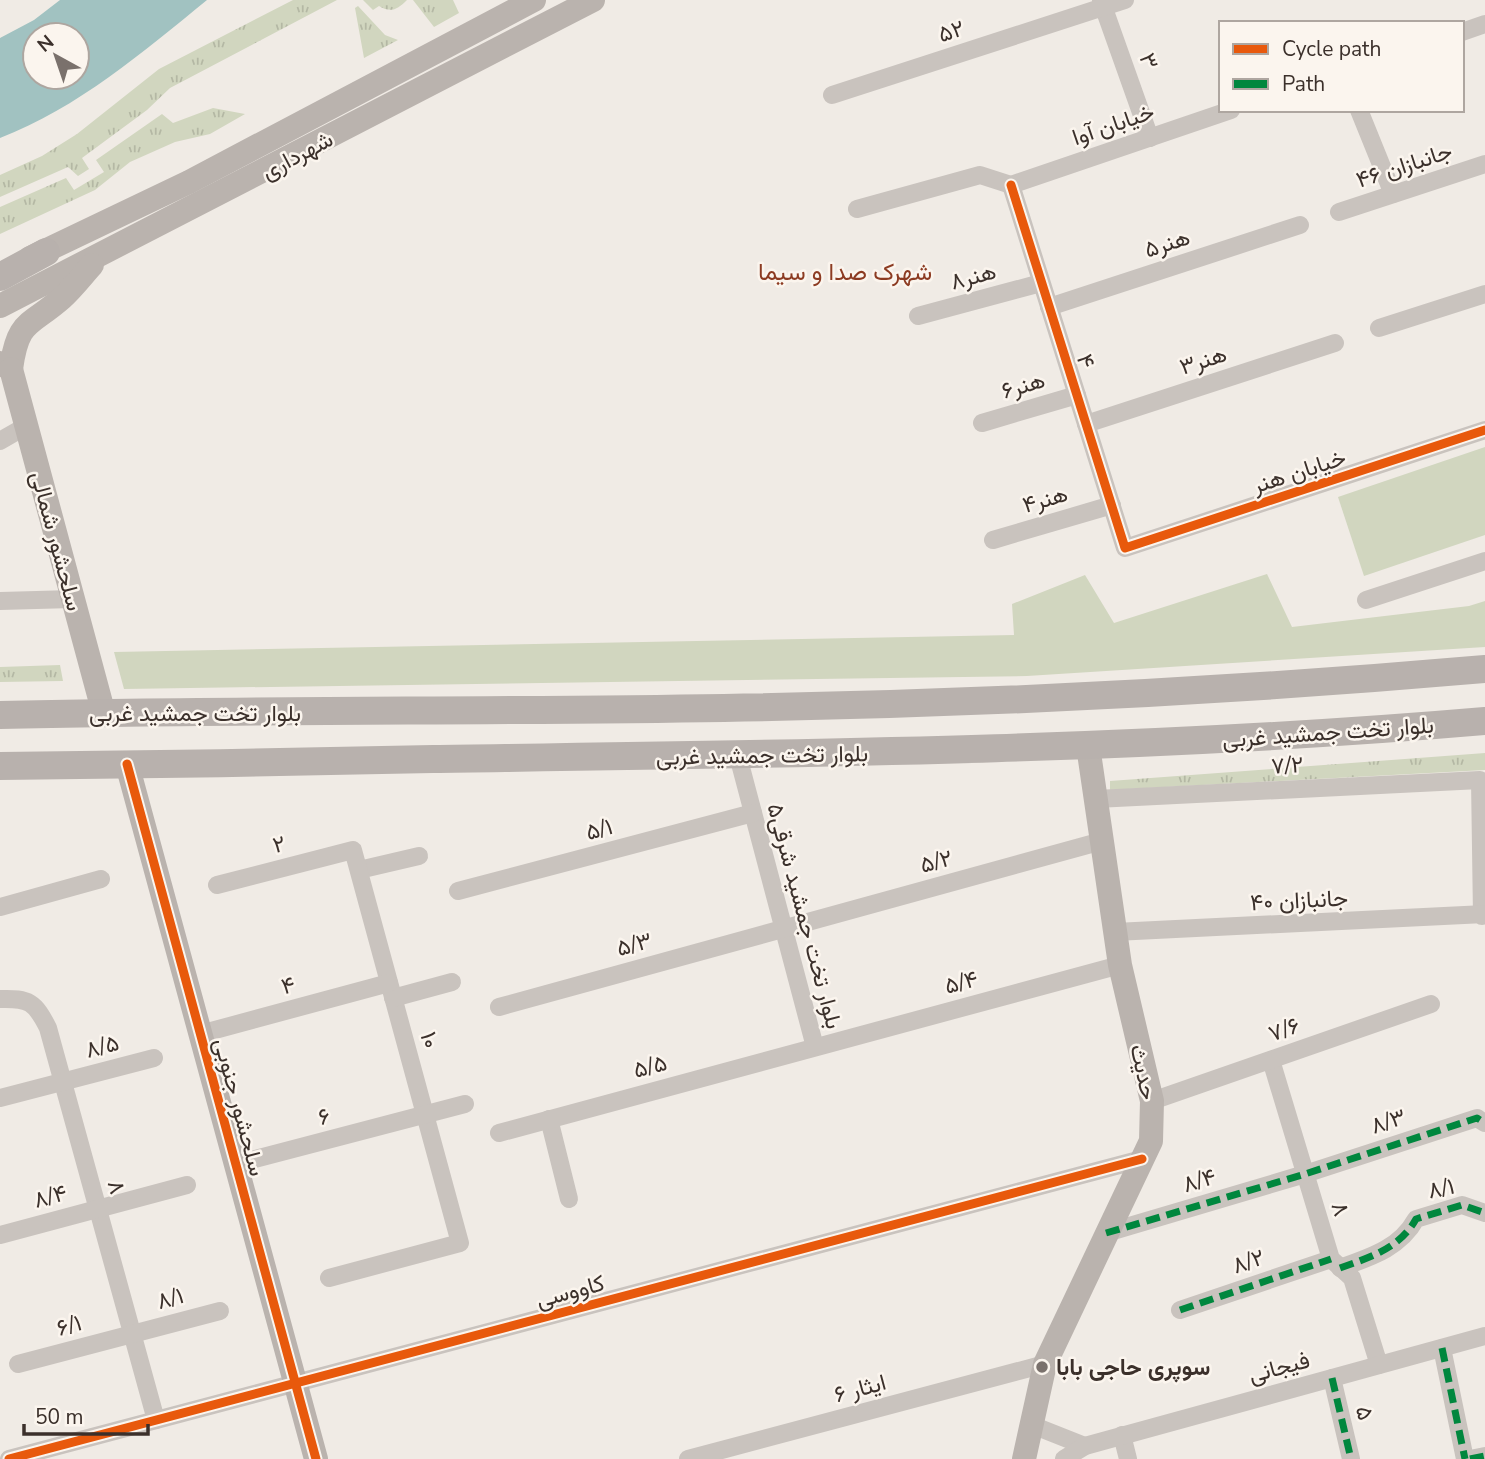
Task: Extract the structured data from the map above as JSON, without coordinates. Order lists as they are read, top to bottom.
{
  "streets": {
    "main road": ["بلوار تخت جمشید غربی"],
    "street": [
      "۵۲",
      "۳",
      "خیابان آوا",
      "شهرداری",
      "۴۶ جانبازان",
      "هنر۵",
      "هنر۸",
      "هنر۳",
      "۴",
      "هنر۶",
      "خیابان هنر",
      "هنر۴",
      "سلحشور شمالی",
      "۷/۲",
      "۵/۱",
      "۲",
      "۵/۲",
      "۴۰ جانبازان",
      "بلوار تخت جمشید شرقی۵",
      "۵/۳",
      "۵/۴",
      "۷/۶",
      "۱۰",
      "۸/۵",
      "۵/۵",
      "حدیث",
      "سلحشور جنوبی",
      "۶",
      "۸/۳",
      "۸/۴",
      "۸",
      "۸/۱",
      "۸/۲",
      "کاووسی",
      "۶/۱",
      "فیجانی",
      "ایثار ۶",
      "۵"
    ]
  },
  "crossings": [
    ["۵۲", "۳"],
    ["۳", "خیابان آوا"],
    ["خیابان آوا", "۴"],
    ["هنر۵", "۴"],
    ["هنر۸", "۴"],
    ["هنر۳", "۴"],
    ["۴", "هنر۶"],
    ["۴", "خیابان هنر"],
    ["۴", "هنر۴"],
    ["۴", "۱۰"],
    ["۴", "سلحشور جنوبی"],
    ["سلحشور شمالی", "بلوار تخت جمشید غربی"],
    ["بلوار تخت جمشید غربی", "بلوار تخت جمشید شرقی۵"],
    ["بلوار تخت جمشید غربی", "حدیث"],
    ["بلوار تخت جمشید غربی", "سلحشور جنوبی"],
    ["۷/۲", "۴۰ جانبازان"],
    ["۷/۲", "حدیث"],
    ["۵/۱", "بلوار تخت جمشید شرقی۵"],
    ["۲", "۱۰"],
    ["۵/۲", "بلوار تخت جمشید شرقی۵"],
    ["۵/۲", "۵/۳"],
    ["۵/۲", "حدیث"],
    ["۴۰ جانبازان", "حدیث"],
    ["بلوار تخت جمشید شرقی۵", "۵/۳"],
    ["بلوار تخت جمشید شرقی۵", "۵/۴"],
    ["بلوار تخت جمشید شرقی۵", "۵/۵"],
    ["۵/۴", "۵/۵"],
    ["۵/۴", "حدیث"],
    ["۷/۶", "حدیث"],
    ["۷/۶", "۸"],
    ["۱۰", "۶"],
    ["۸/۵", "۸"],
    ["حدیث", "۸/۴"],
    ["حدیث", "کاووسی"],
    ["حدیث", "ایثار ۶"],
    ["سلحشور جنوبی", "۶"],
    ["سلحشور جنوبی", "کاووسی"],
    ["۸/۳", "۸/۴"],
    ["۸/۳", "۸"],
    ["۸/۴", "۸"],
    ["۸", "۸/۱"],
    ["۸", "۸/۲"],
    ["۸", "کاووسی"],
    ["۸", "۶/۱"],
    ["۸", "فیجانی"],
    ["۸/۱", "۸/۲"],
    ["۸/۱", "۶/۱"],
    ["فیجانی", "۵"]
  ],
  "districts": ["شهرک صدا و سیما"],
  "places": ["سوپری حاجی بابا"],
  "legend": ["Cycle path", "Path"],
  "scale_bar": "50 m",
  "north": "top left"
}
